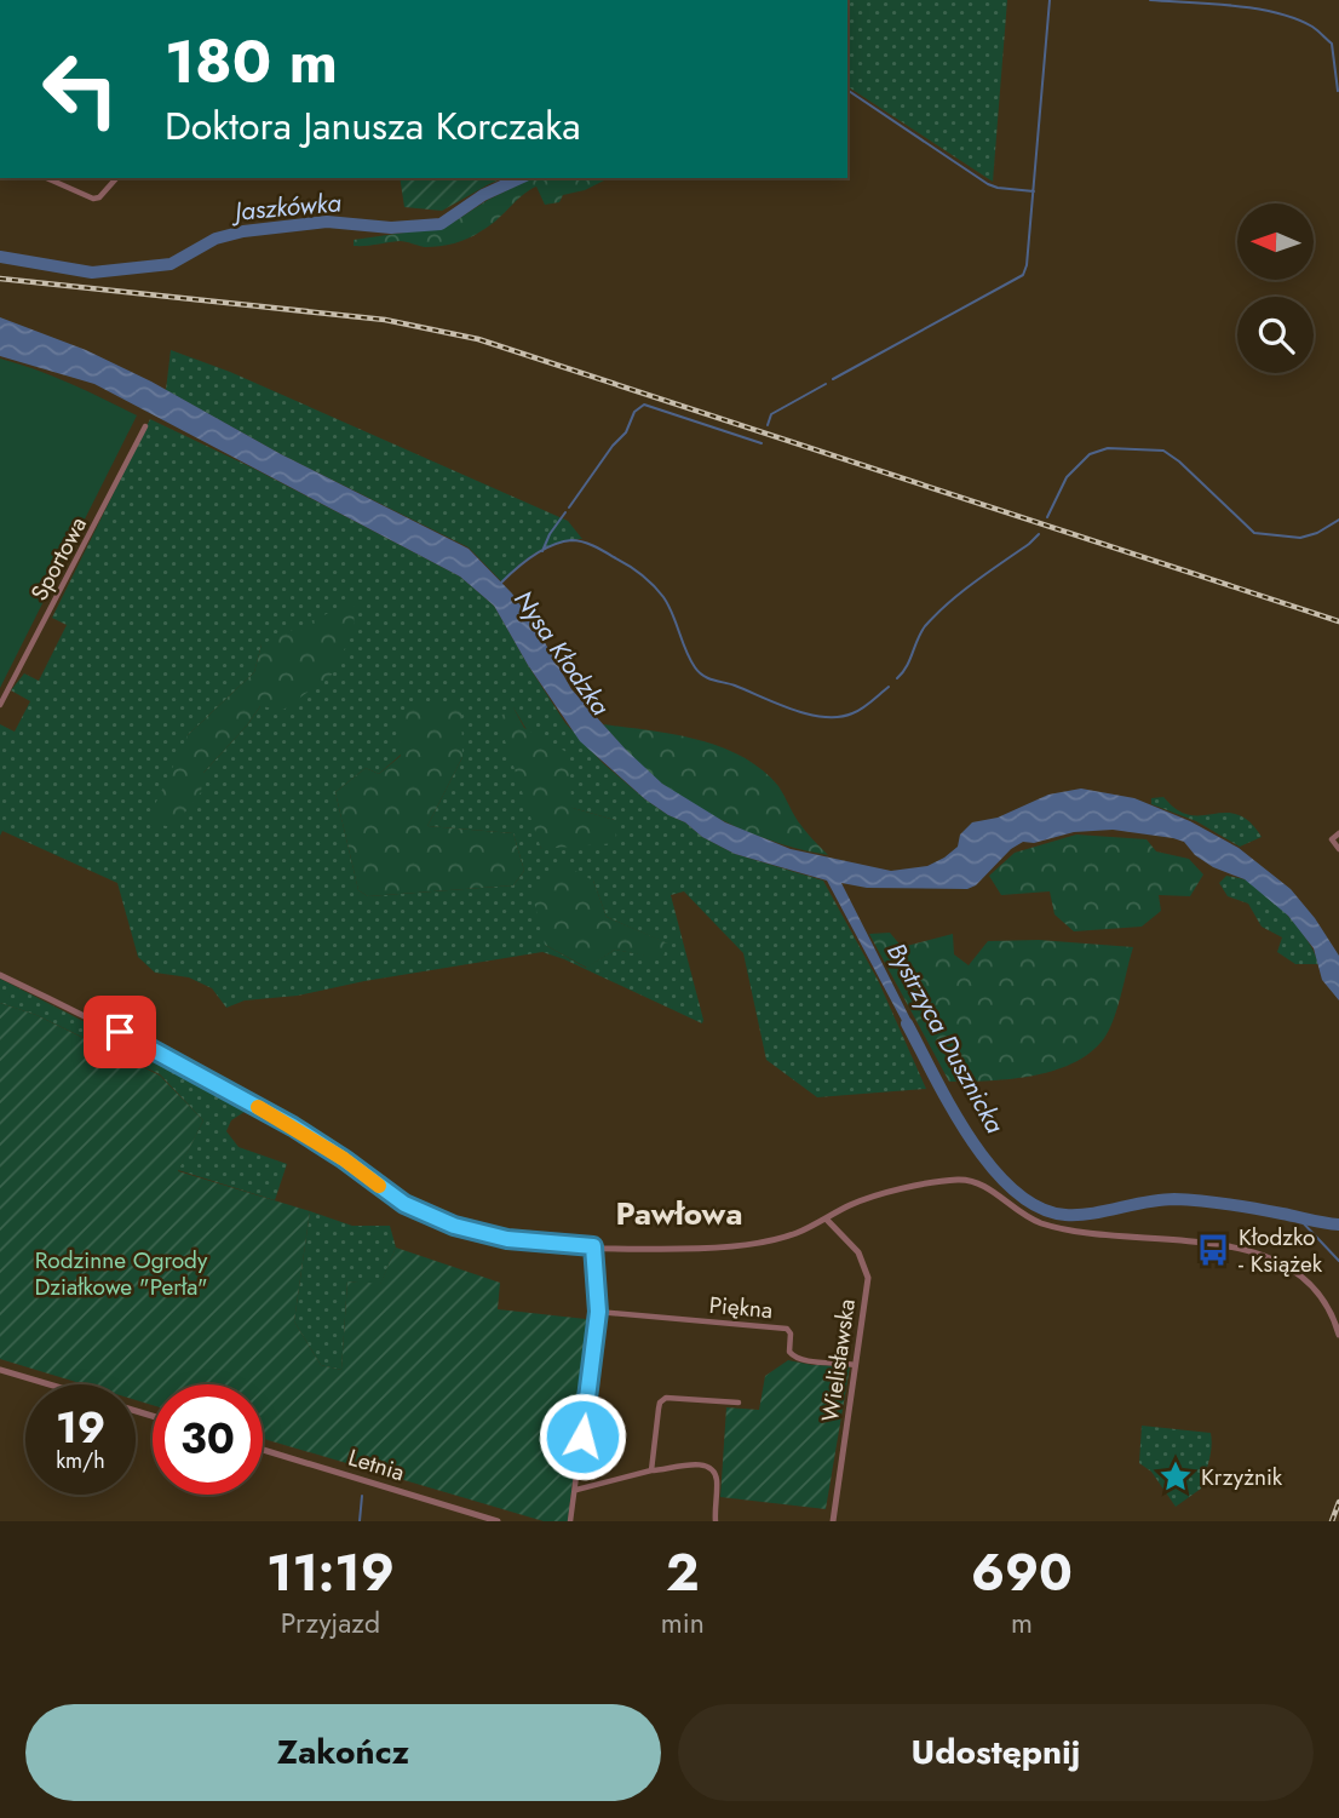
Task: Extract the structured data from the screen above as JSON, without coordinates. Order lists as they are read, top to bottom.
{
  "streets": {
    "street": [
      "Sportowa",
      "Piękna",
      "Wielisławska",
      "Letnia"
    ]
  },
  "crossings": [
    ["Piękna", "Wielisławska"]
  ],
  "districts": ["Pawłowa"],
  "water": ["Jaszkówka", "Nysa Kłodzka", "Bystrzyca Dusznicka"],
  "parks": ["Rodzinne Ogrody Działkowe \"Perła\""],
  "places": {
    "bus stop": ["Kłodzko - Książek"],
    "place": ["Krzyżnik"]
  },
  "north": "left",
  "page": {
    "turn": ["180 m", "Doktora Janusza Korczaka"],
    "speed": "19 km/h",
    "limit": "30",
    "eta": [
      "11:19",
      "Przyjazd",
      "2",
      "min",
      "690",
      "m"
    ],
    "buttons": ["Zakończ", "Udostępnij"]
  }
}
